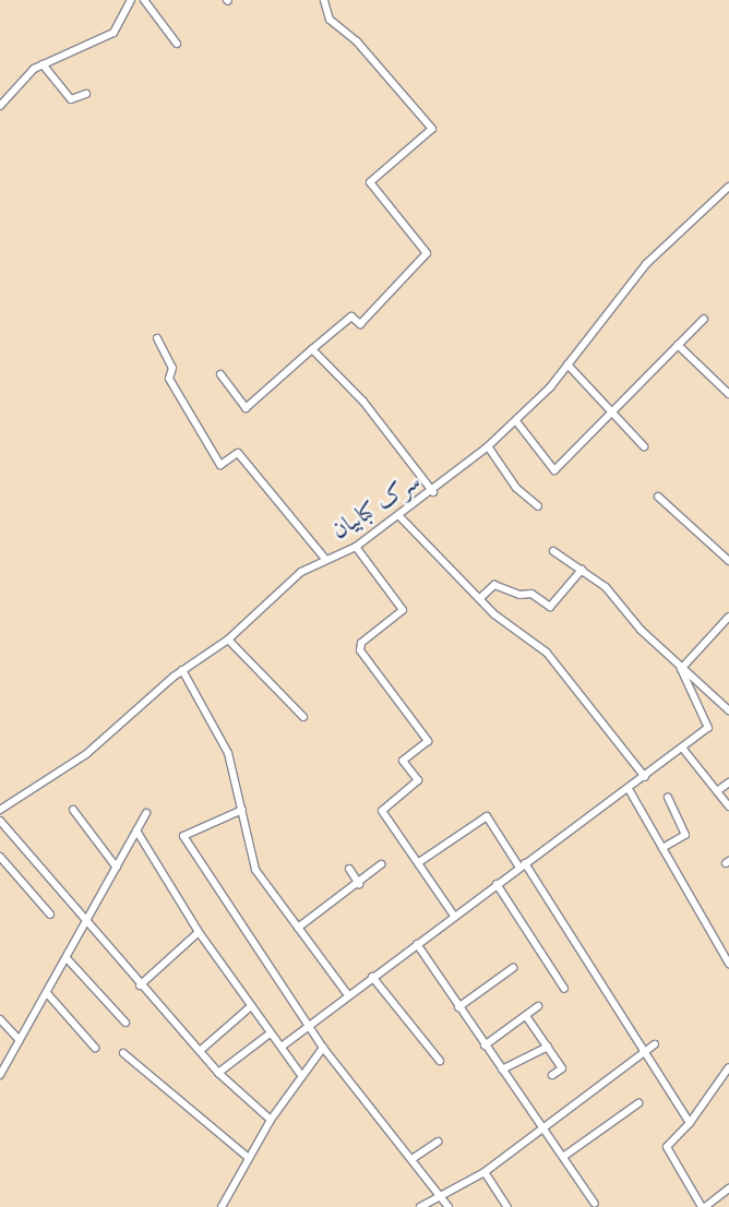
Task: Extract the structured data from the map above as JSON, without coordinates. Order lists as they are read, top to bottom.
{
  "streets": {
    "street": ["سرک کبابیان"]
  }
}
